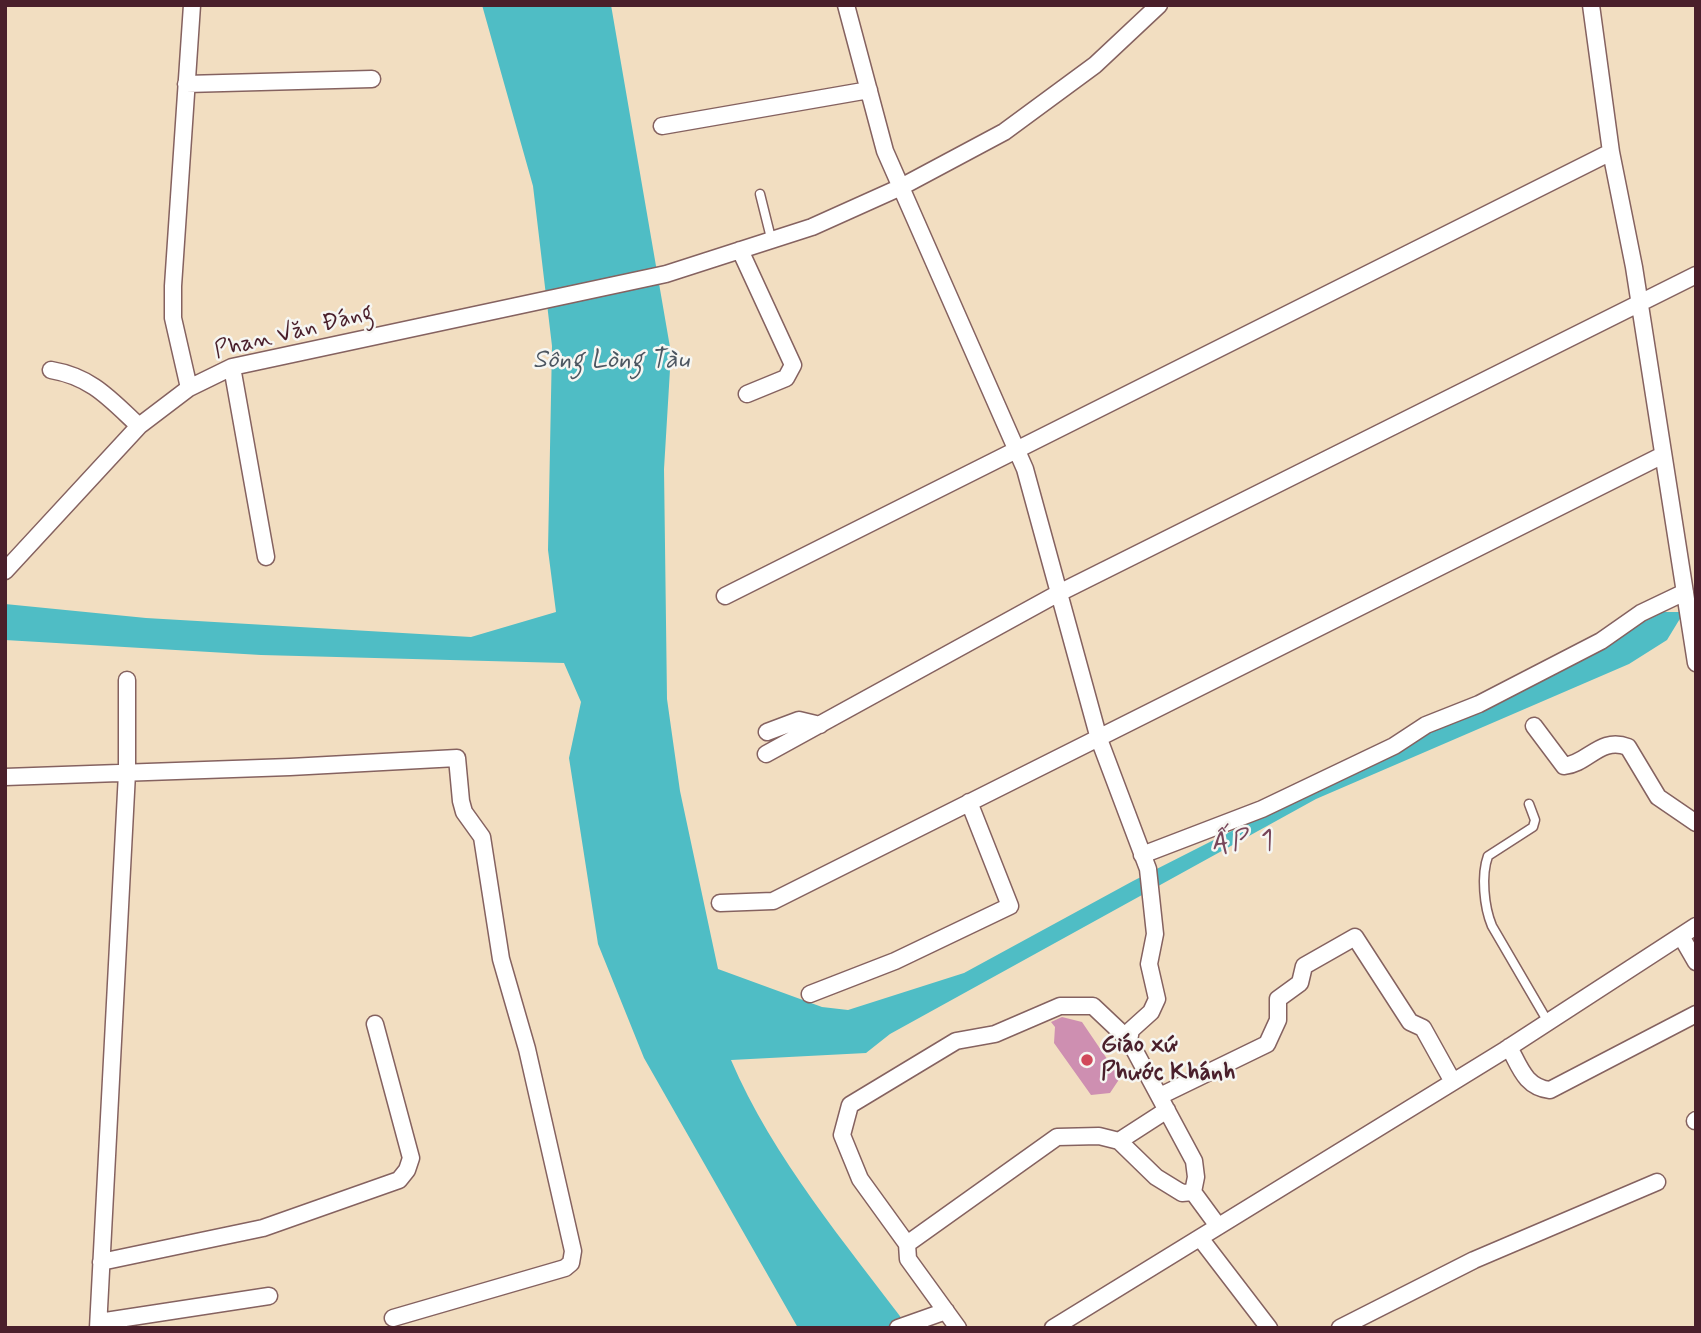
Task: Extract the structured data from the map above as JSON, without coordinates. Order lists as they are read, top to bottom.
{
  "streets": {
    "street": ["Phan Văn Đáng"]
  },
  "districts": ["ẤP 1"],
  "water": ["Sông Lòng Tàu"],
  "places": ["Giáo xứ Phước Khánh"]
}
